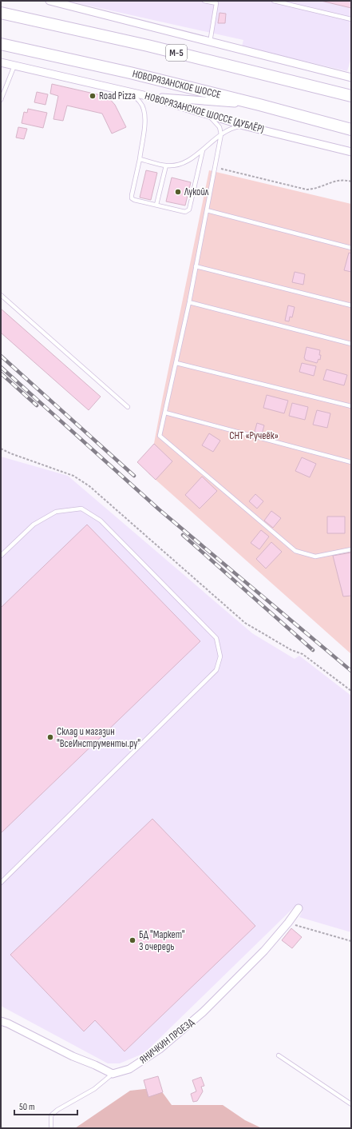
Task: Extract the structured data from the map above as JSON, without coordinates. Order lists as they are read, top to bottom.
{
  "streets": {
    "highway": ["М-5", "НОВОРЯЗАНСКОЕ ШОССЕ"],
    "street": ["НОВОРЯЗАНСКОЕ ШОССЕ (ДУБЛЁР)", "ЯНИЧКИН ПРОЕЗД"]
  },
  "parks": ["СНТ «Ручеёк»"],
  "places": [
    "Road Pizza",
    "Лукойл",
    "Склад и магазин \"ВсеИнструменты.ру\"",
    "БД \"Маркет\" 3 очередь"
  ],
  "scale_bar": "50 m"
}
